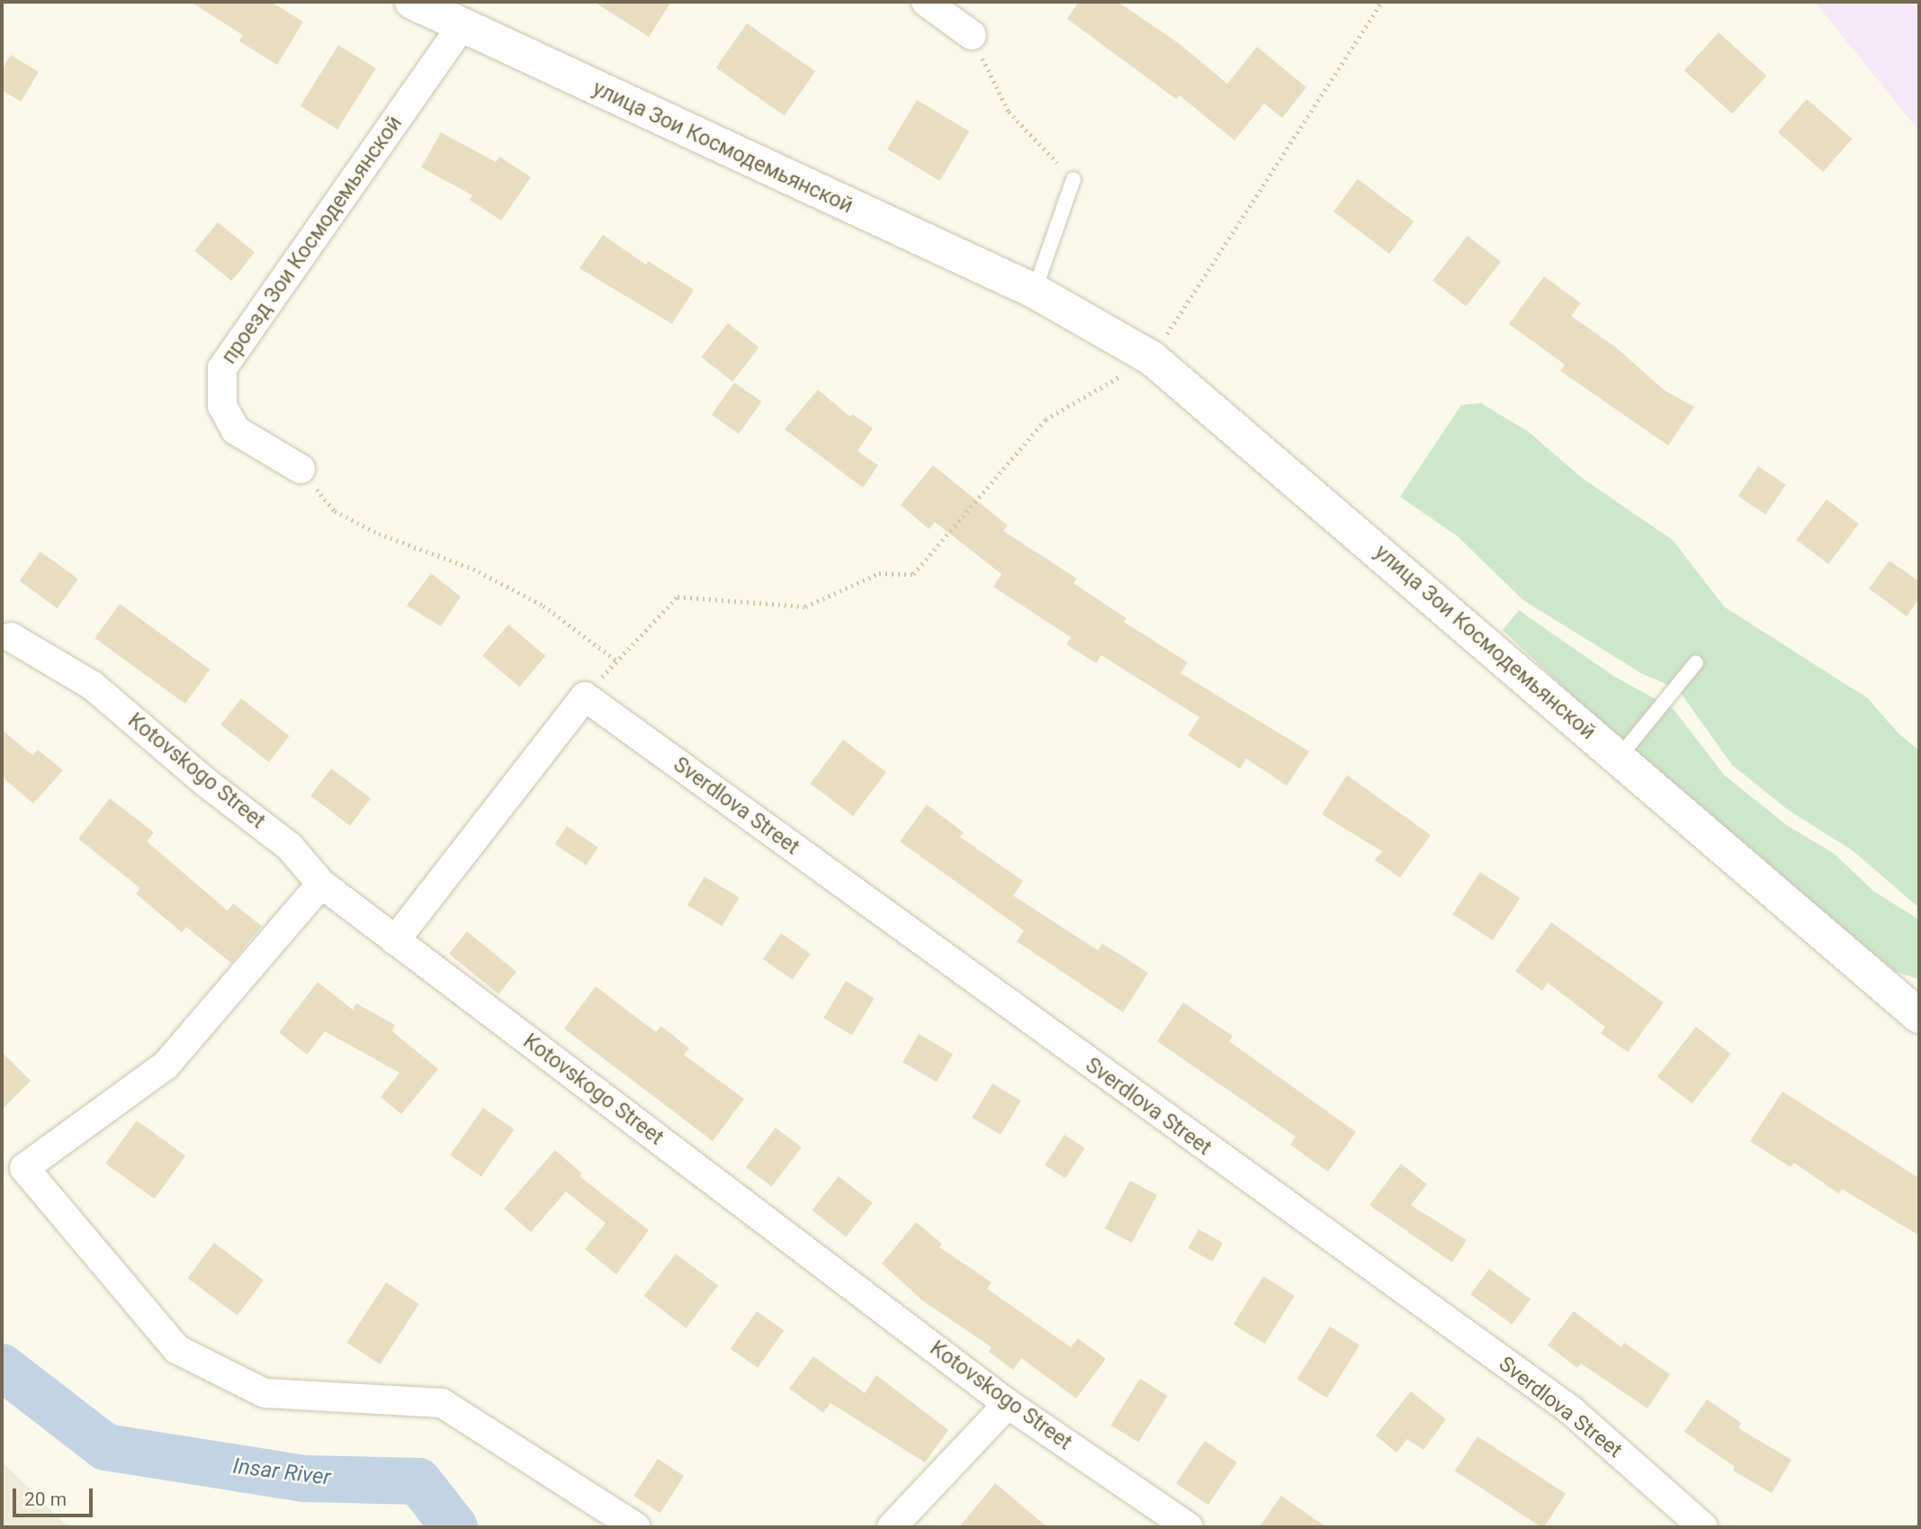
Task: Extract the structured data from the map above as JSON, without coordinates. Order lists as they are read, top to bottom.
{
  "streets": {
    "street": [
      "улица Зои Космодемьянской",
      "проезд Зои Космодемьянской",
      "Kotovskogo Street",
      "Sverdlova Street"
    ]
  },
  "crossings": [
    ["улица Зои Космодемьянской", "проезд Зои Космодемьянской"]
  ],
  "water": ["Insar River"],
  "scale_bar": "20 m"
}
